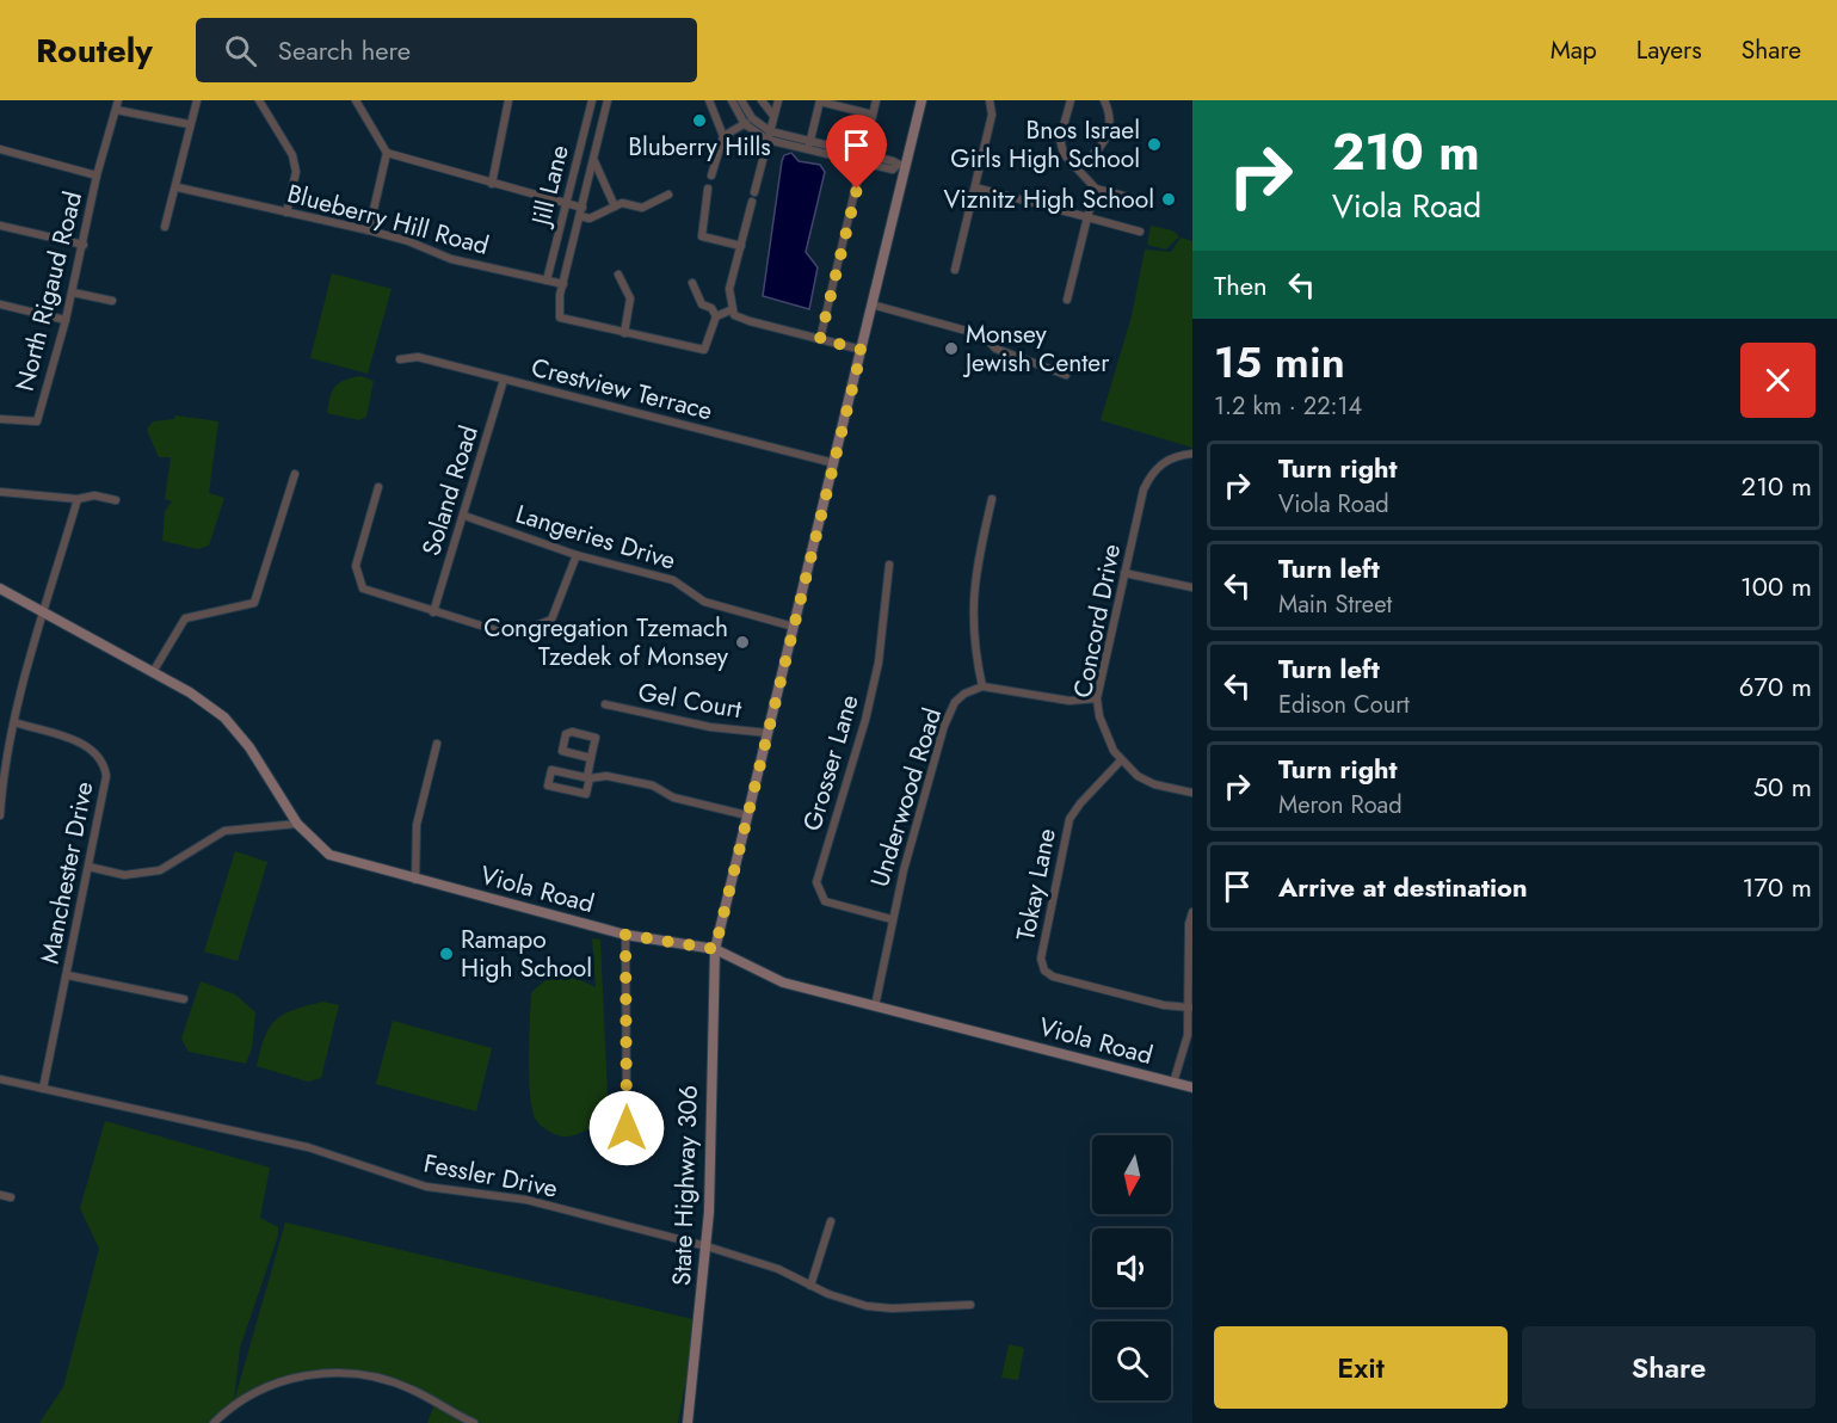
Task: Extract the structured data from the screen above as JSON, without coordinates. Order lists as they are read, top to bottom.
{
  "streets": {
    "main road": ["Viola Road", "State Highway 306"],
    "street": [
      "Jill Lane",
      "Blueberry Hill Road",
      "North Rigaud Road",
      "Crestview Terrace",
      "Soland Road",
      "Langeries Drive",
      "Concord Drive",
      "Gel Court",
      "Grosser Lane",
      "Underwood Road",
      "Manchester Drive",
      "Tokay Lane",
      "Fessler Drive"
    ]
  },
  "crossings": [
    ["Jill Lane", "Blueberry Hill Road"],
    ["Crestview Terrace", "Soland Road"],
    ["Crestview Terrace", "State Highway 306"],
    ["Soland Road", "Langeries Drive"],
    ["Langeries Drive", "State Highway 306"],
    ["Concord Drive", "Tokay Lane"],
    ["Gel Court", "State Highway 306"],
    ["Grosser Lane", "Underwood Road"],
    ["Underwood Road", "Viola Road"],
    ["Manchester Drive", "Fessler Drive"],
    ["Viola Road", "State Highway 306"],
    ["Fessler Drive", "State Highway 306"]
  ],
  "places": [
    "Bluberry Hills",
    "Bnos Israel Girls High School",
    "Viznitz High School",
    "Monsey Jewish Center",
    "Congregation Tzemach Tzedek of Monsey",
    "Ramapo High School"
  ],
  "north": "bottom",
  "page": {
    "header": "Routely",
    "search": "Search here",
    "nav": ["Map", "Layers", "Share"],
    "turn": ["210 m", "Viola Road"],
    "then": "Then",
    "heading": ["15 min", "1.2 km · 22:14"],
    "list": [
      {
        "name": "Turn right",
        "note": "Viola Road",
        "value": "210 m"
      },
      {
        "name": "Turn left",
        "note": "Main Street",
        "value": "100 m"
      },
      {
        "name": "Turn left",
        "note": "Edison Court",
        "value": "670 m"
      },
      {
        "name": "Turn right",
        "note": "Meron Road",
        "value": "50 m"
      },
      {
        "name": "Arrive at destination",
        "value": "170 m"
      }
    ],
    "buttons": ["Exit", "Share"]
  }
}
